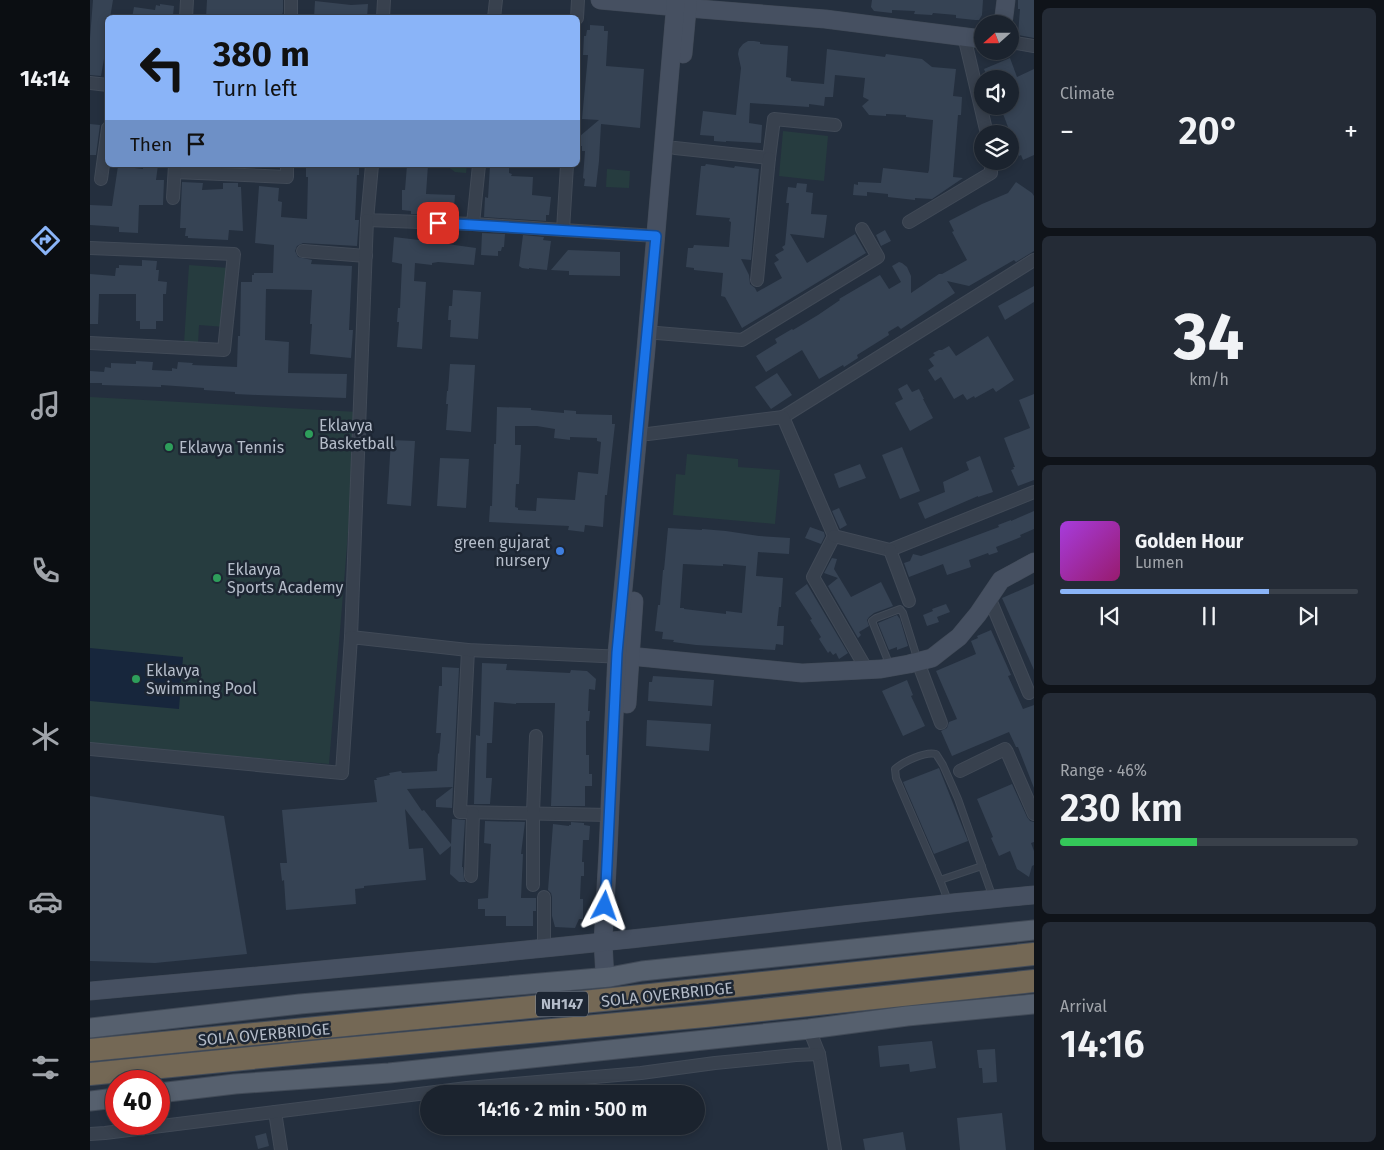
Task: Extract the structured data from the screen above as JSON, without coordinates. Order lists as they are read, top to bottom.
{
  "streets": {
    "highway": ["SOLA OVERBRIDGE", "NH147"]
  },
  "places": [
    "Eklavya Basketball",
    "Eklavya Tennis",
    "green gujarat nursery",
    "Eklavya Sports Academy",
    "Eklavya Swimming Pool"
  ],
  "north": "left",
  "page": {
    "tabs": "14:14",
    "tile": [
      "Climate",
      ["34", "km/h"],
      ["Range · 46%", "230 km"],
      ["Arrival", "14:16"]
    ],
    "turn": ["380 m", "Turn left"],
    "heat": ["−", "20°", "+"],
    "then": "Then",
    "song": ["Golden Hour", "Lumen"],
    "limit": "40",
    "trip": "14:16 · 2 min · 500 m"
  }
}
